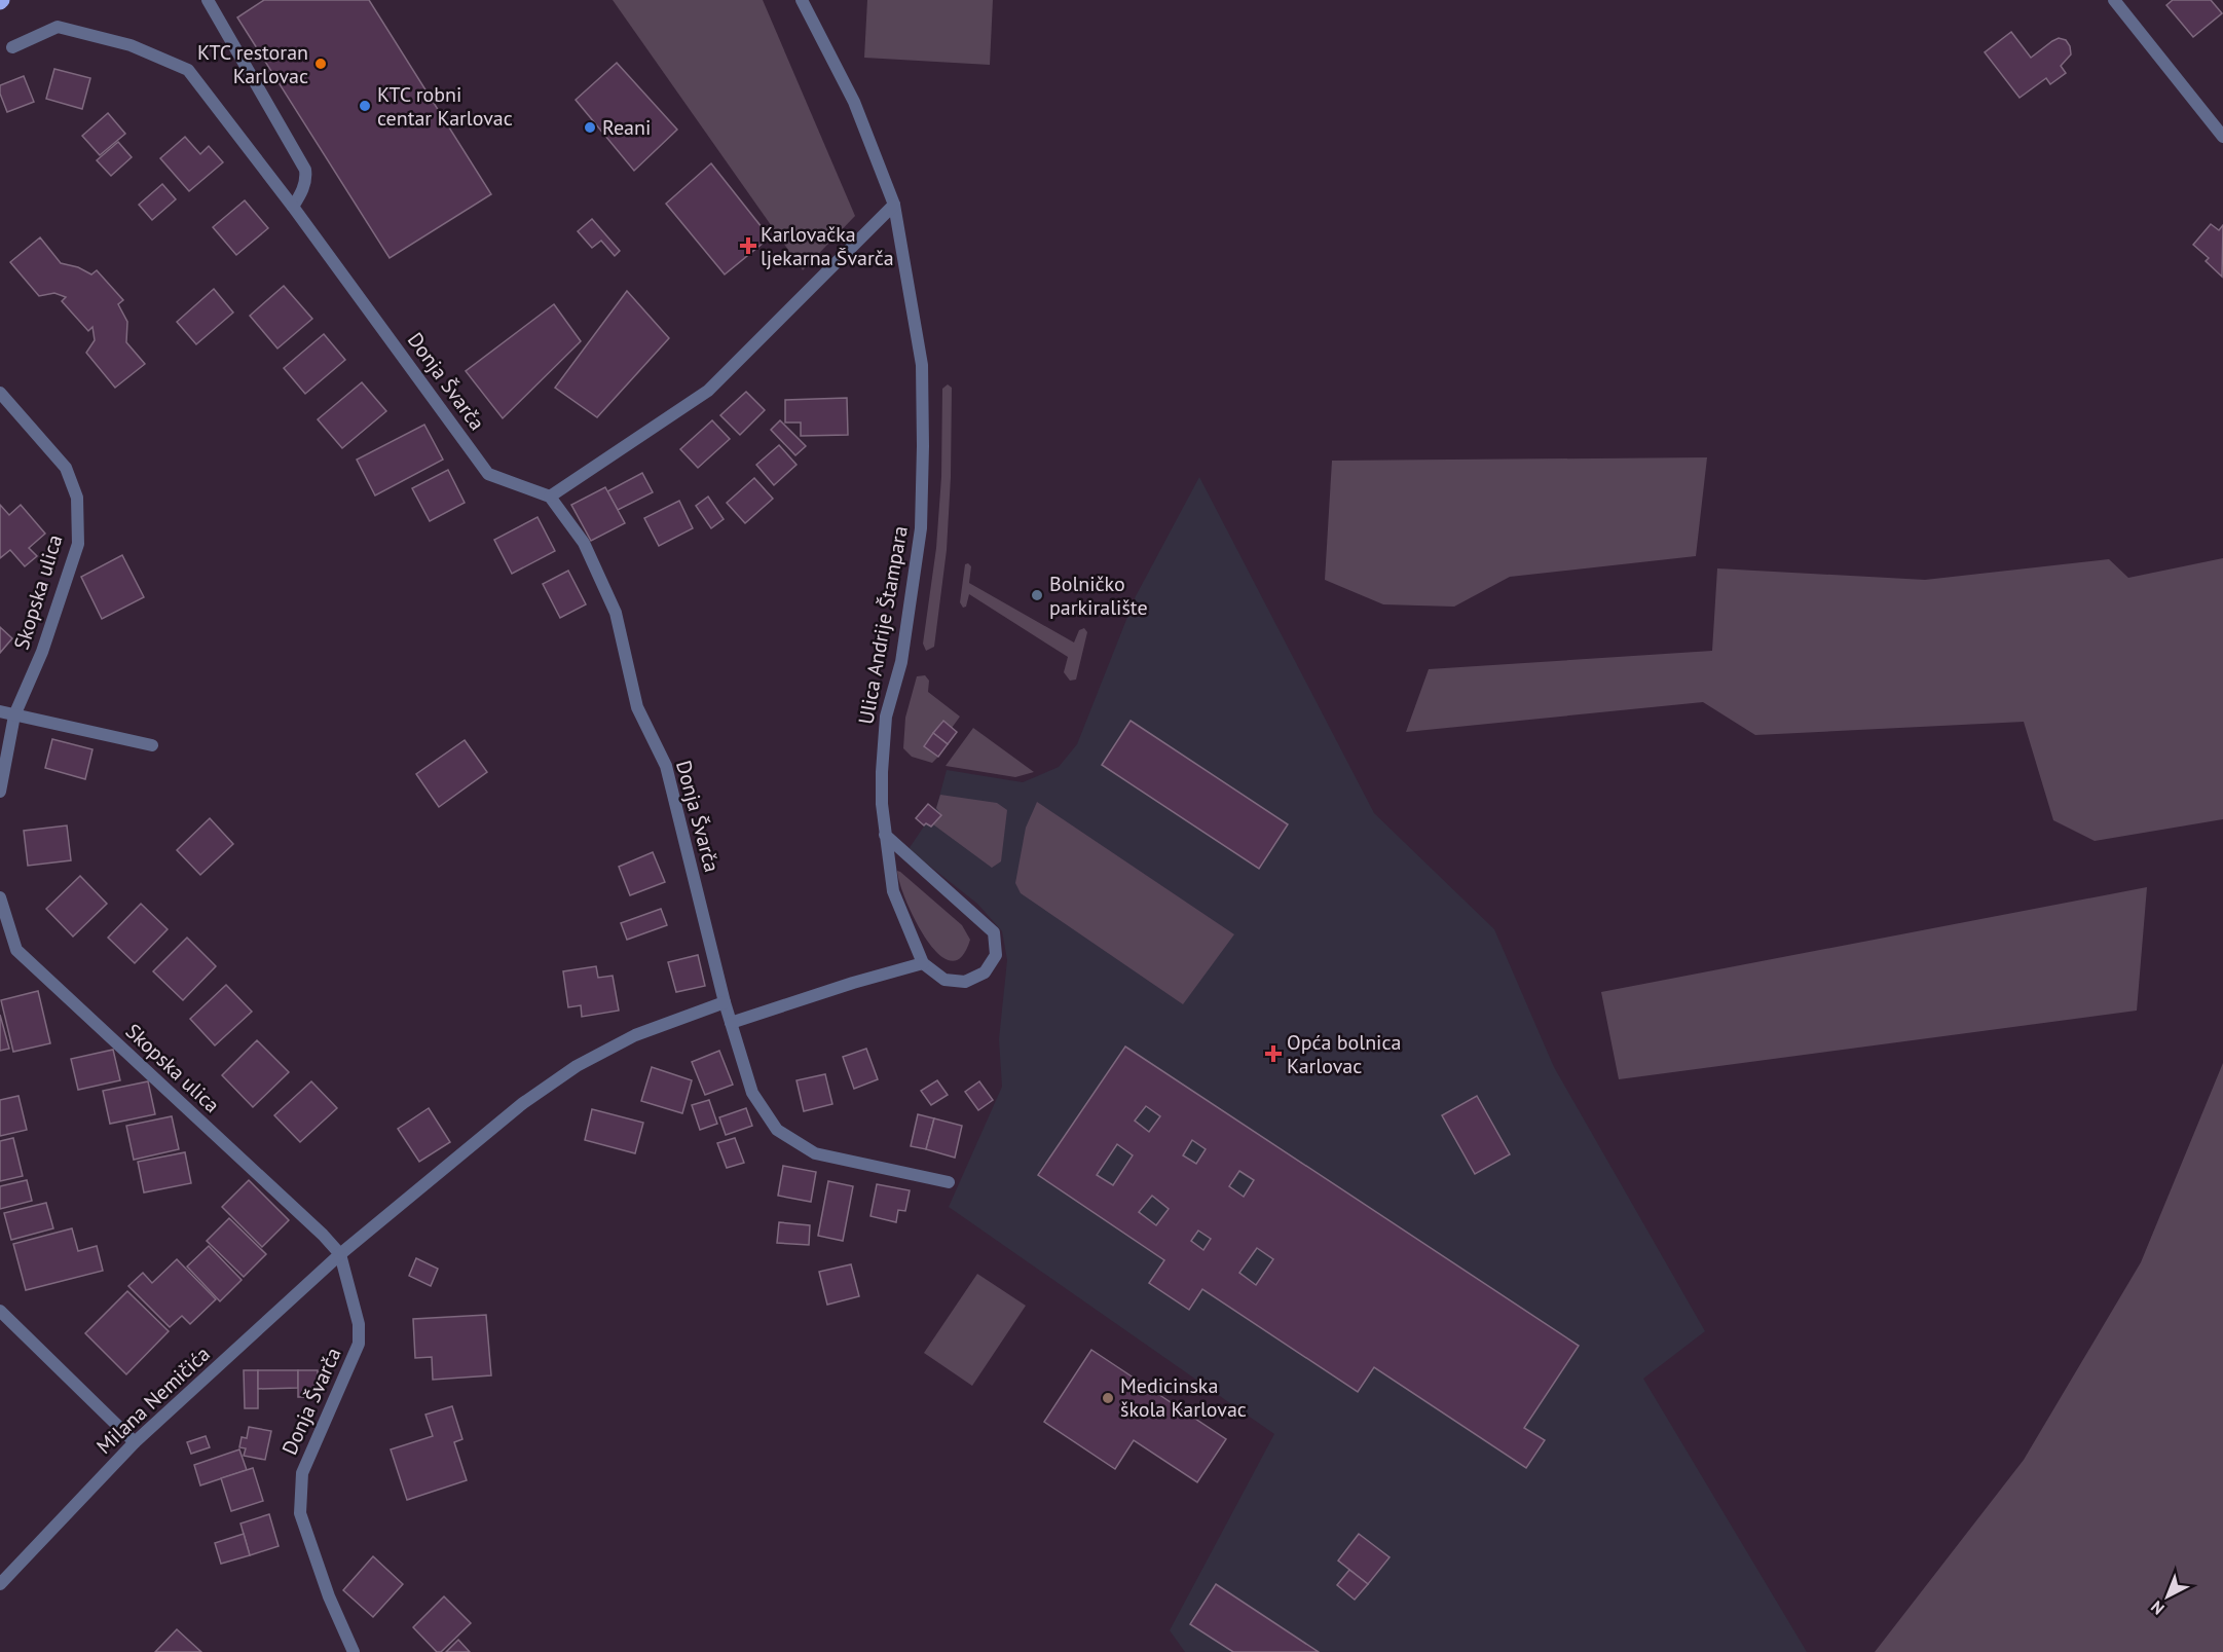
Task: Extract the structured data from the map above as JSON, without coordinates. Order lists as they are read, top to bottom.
{
  "streets": {
    "street": [
      "Donja Švarča",
      "Skopska ulica",
      "Ulica Andrije Štampara",
      "Milana Nemičića"
    ]
  },
  "crossings": [
    ["Donja Švarča", "Skopska ulica"],
    ["Donja Švarča", "Milana Nemičića"],
    ["Skopska ulica", "Milana Nemičića"]
  ],
  "places": {
    "other": [
      "KTC restoran Karlovac",
      "KTC robni centar Karlovac",
      "Reani",
      "Bolničko parkiralište",
      "Medicinska škola Karlovac"
    ],
    "health": ["Karlovačka ljekarna Švarča", "Opća bolnica Karlovac"]
  },
  "north": "bottom left"
}
